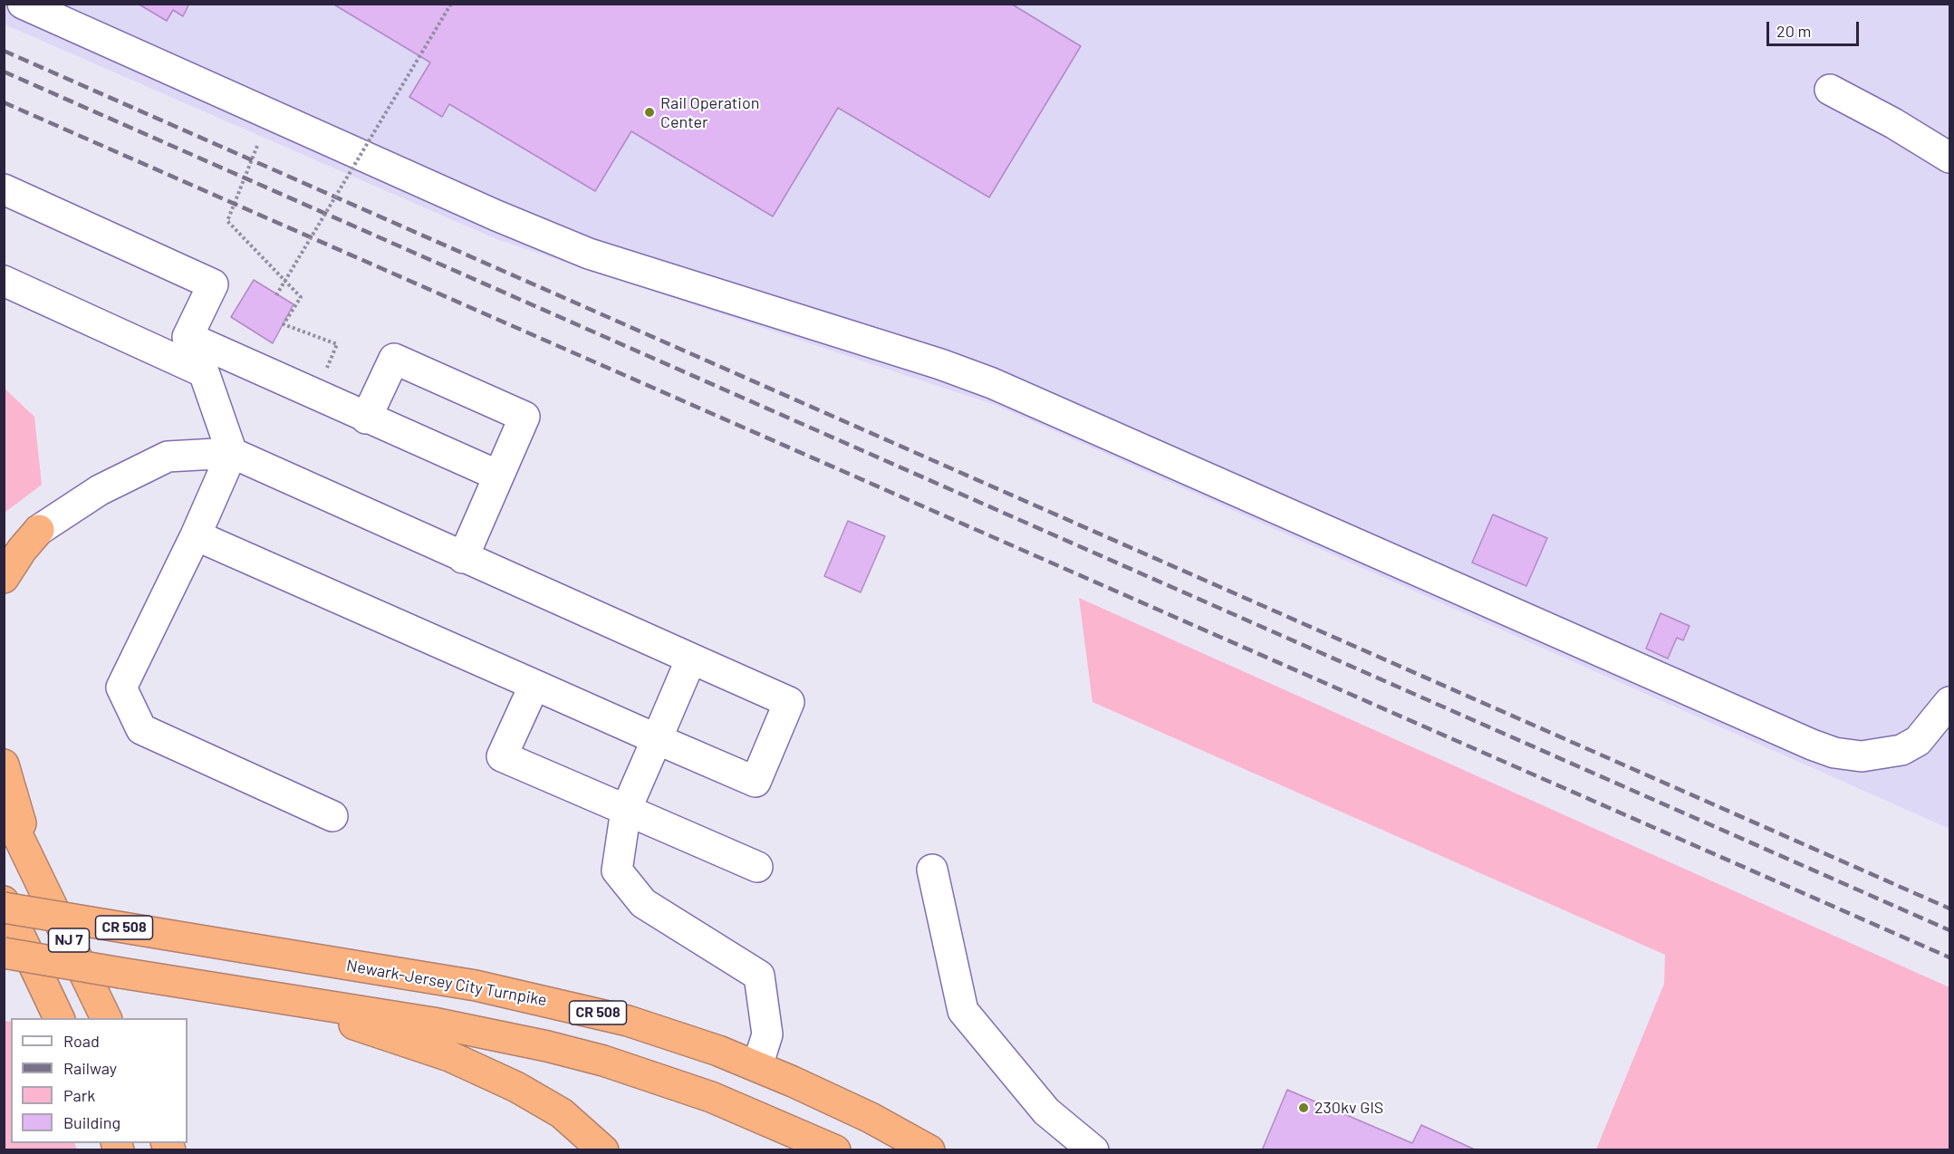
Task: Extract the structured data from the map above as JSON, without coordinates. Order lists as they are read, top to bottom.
{
  "streets": {
    "highway": ["CR 508", "NJ 7", "Newark-Jersey City Turnpike"]
  },
  "places": ["Rail Operation Center", "230kv GIS"],
  "legend": [
    "Road",
    "Railway",
    "Park",
    "Building"
  ],
  "scale_bar": "20 m"
}
